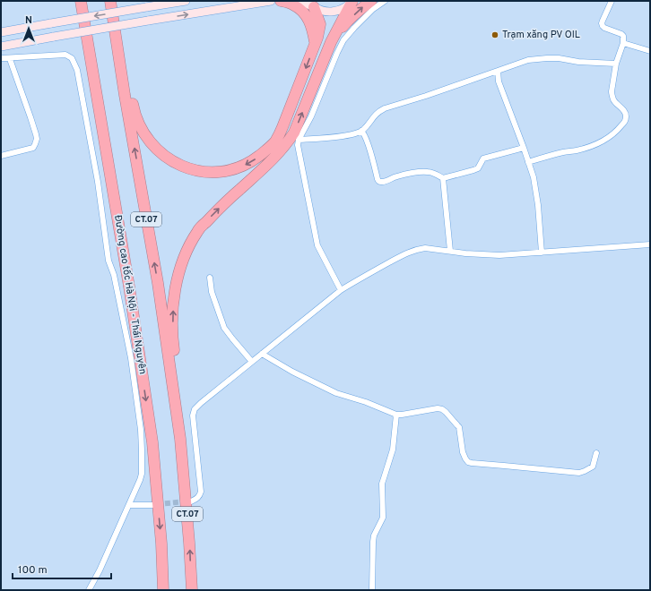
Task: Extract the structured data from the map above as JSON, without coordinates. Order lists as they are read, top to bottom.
{
  "streets": {
    "highway": ["CT.07", "Đường cao tốc Hà Nội - Thái Nguyên"]
  },
  "places": ["Trạm xăng PV OIL"],
  "scale_bar": "100 m",
  "north": "top"
}
